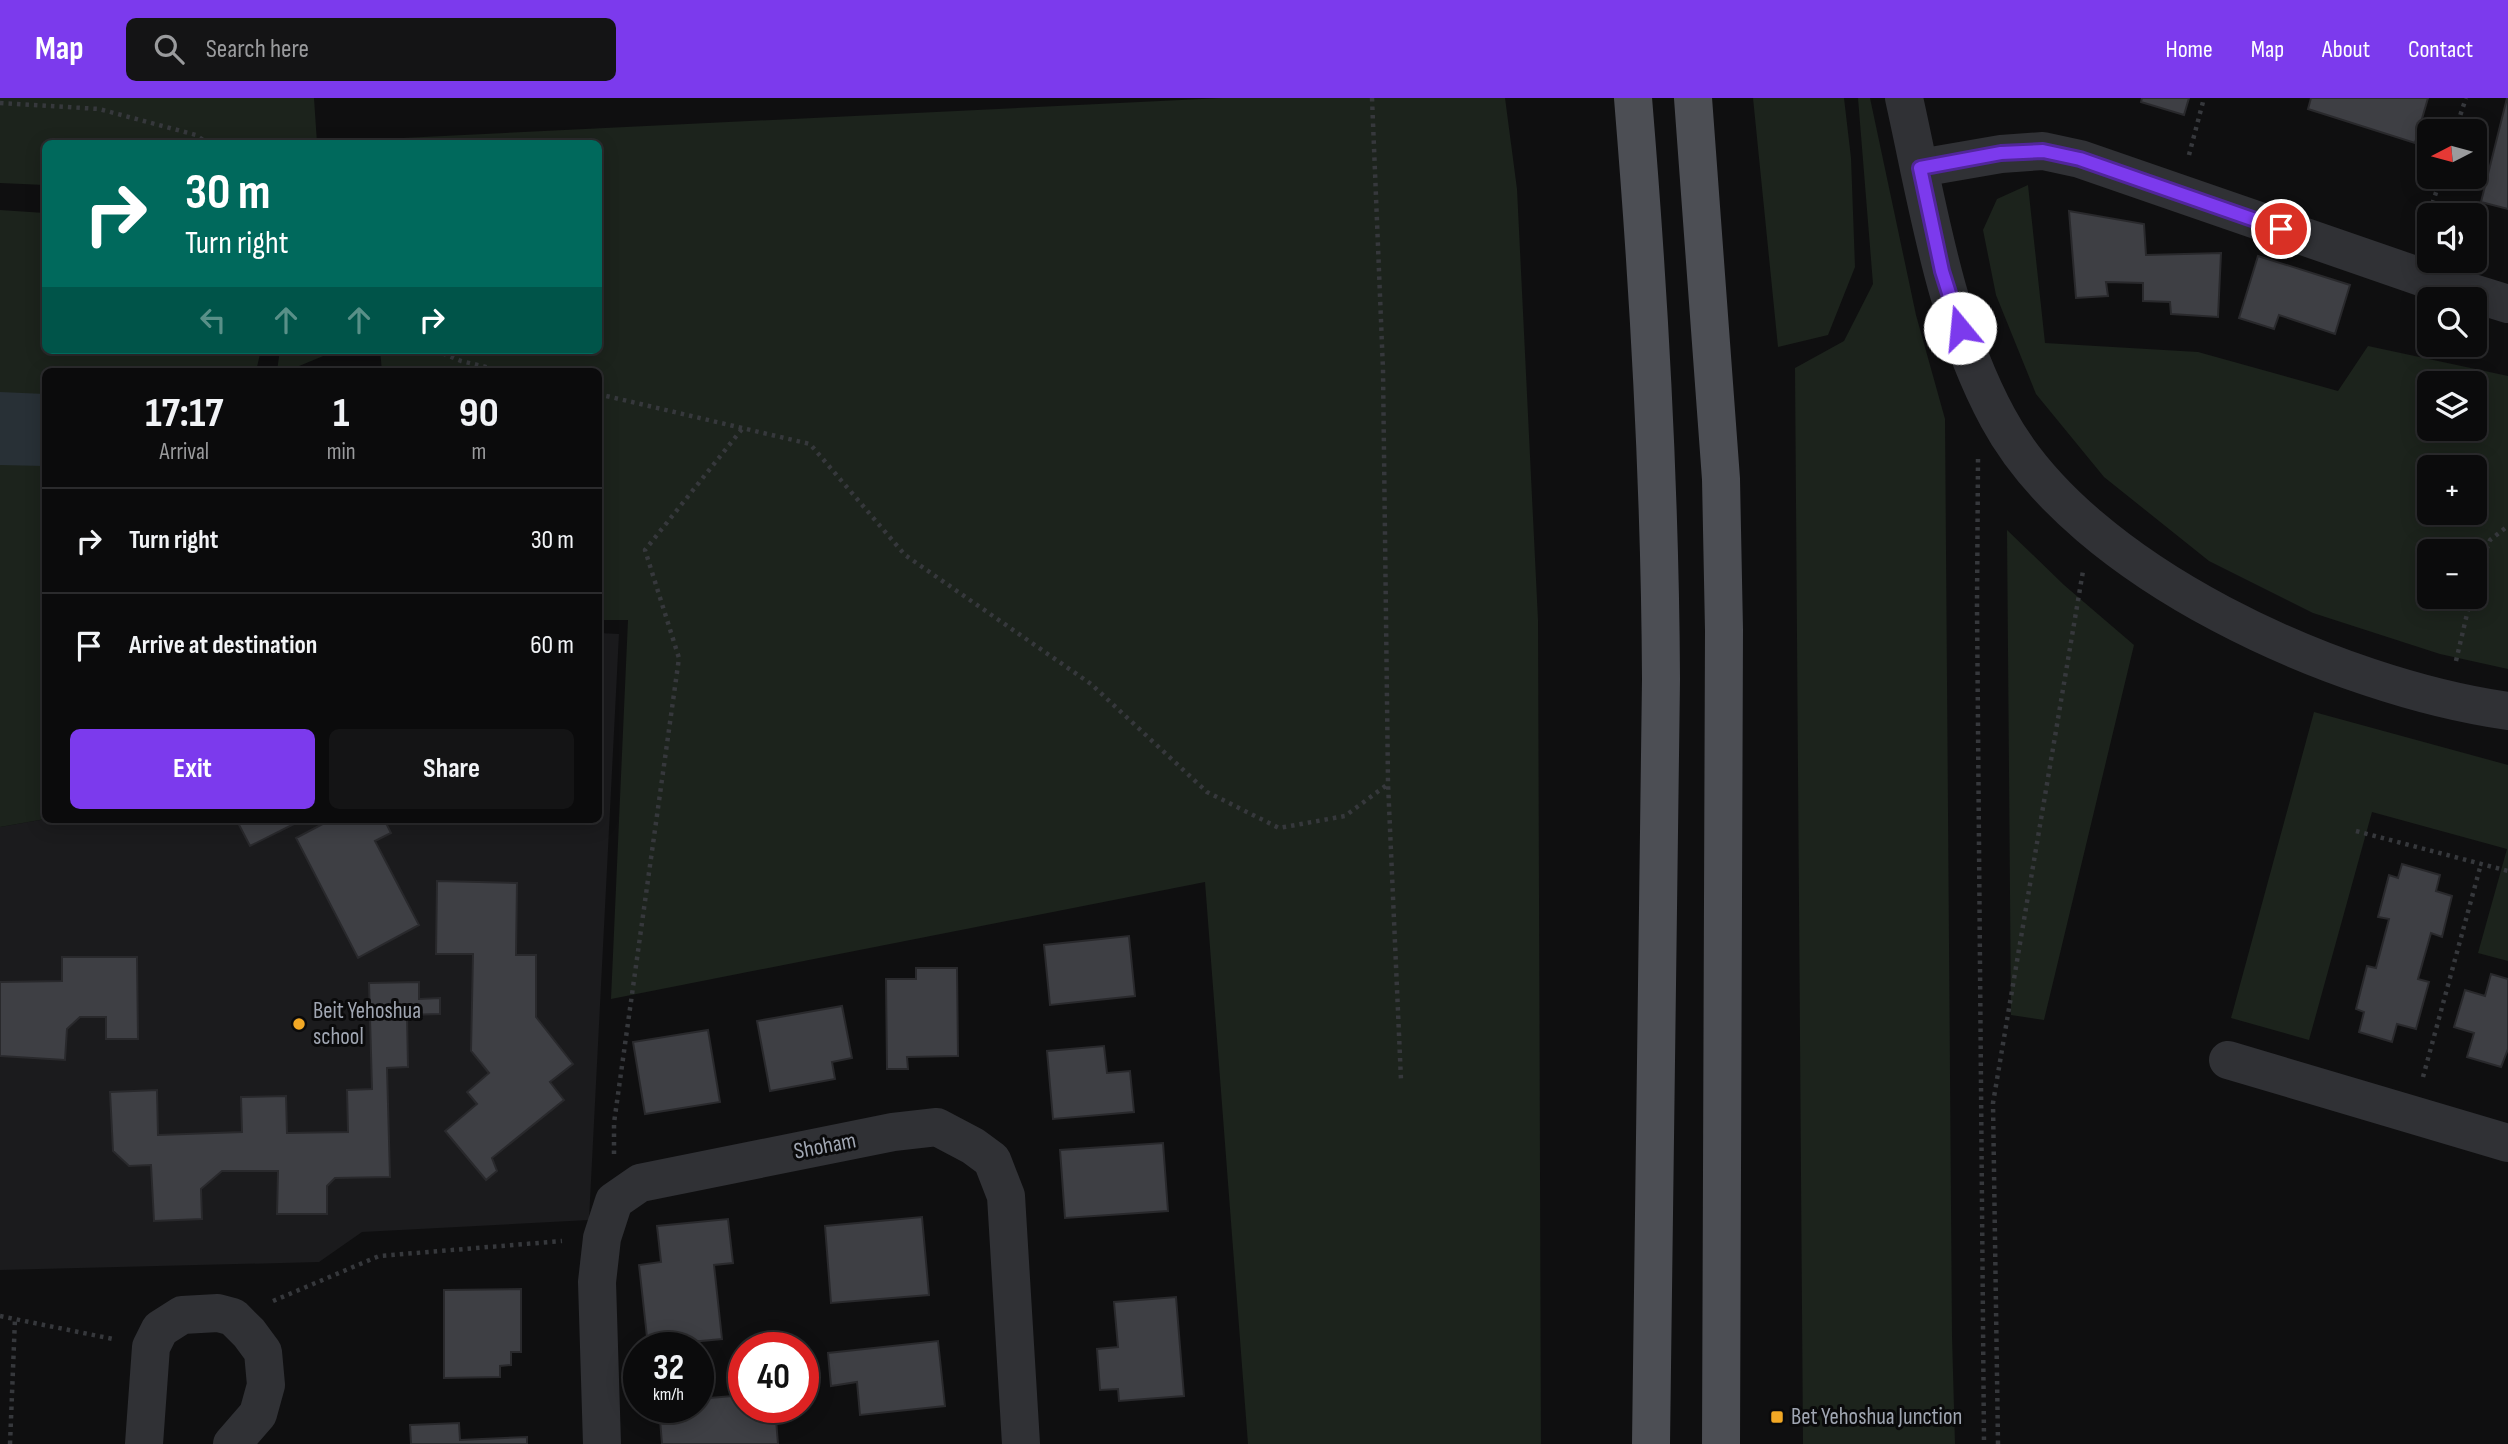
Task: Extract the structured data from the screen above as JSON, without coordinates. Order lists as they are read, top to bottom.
{
  "streets": {
    "street": ["Shoham"]
  },
  "places": {
    "other": ["Beit Yehoshua school"],
    "transit": ["Bet Yehoshua Junction"]
  },
  "north": "left",
  "page": {
    "header": "Map",
    "search": "Search here",
    "nav": [
      "Home",
      "Map",
      "About",
      "Contact"
    ],
    "map_buttons": ["+", "−"],
    "turn": ["30 m", "Turn right"],
    "eta": [
      "17:17",
      "Arrival",
      "1",
      "min",
      "90",
      "m"
    ],
    "list": [
      {
        "name": "Turn right",
        "value": "30 m"
      },
      {
        "name": "Arrive at destination",
        "value": "60 m"
      }
    ],
    "buttons": ["Exit", "Share"],
    "speed": "32 km/h",
    "limit": "40"
  }
}
